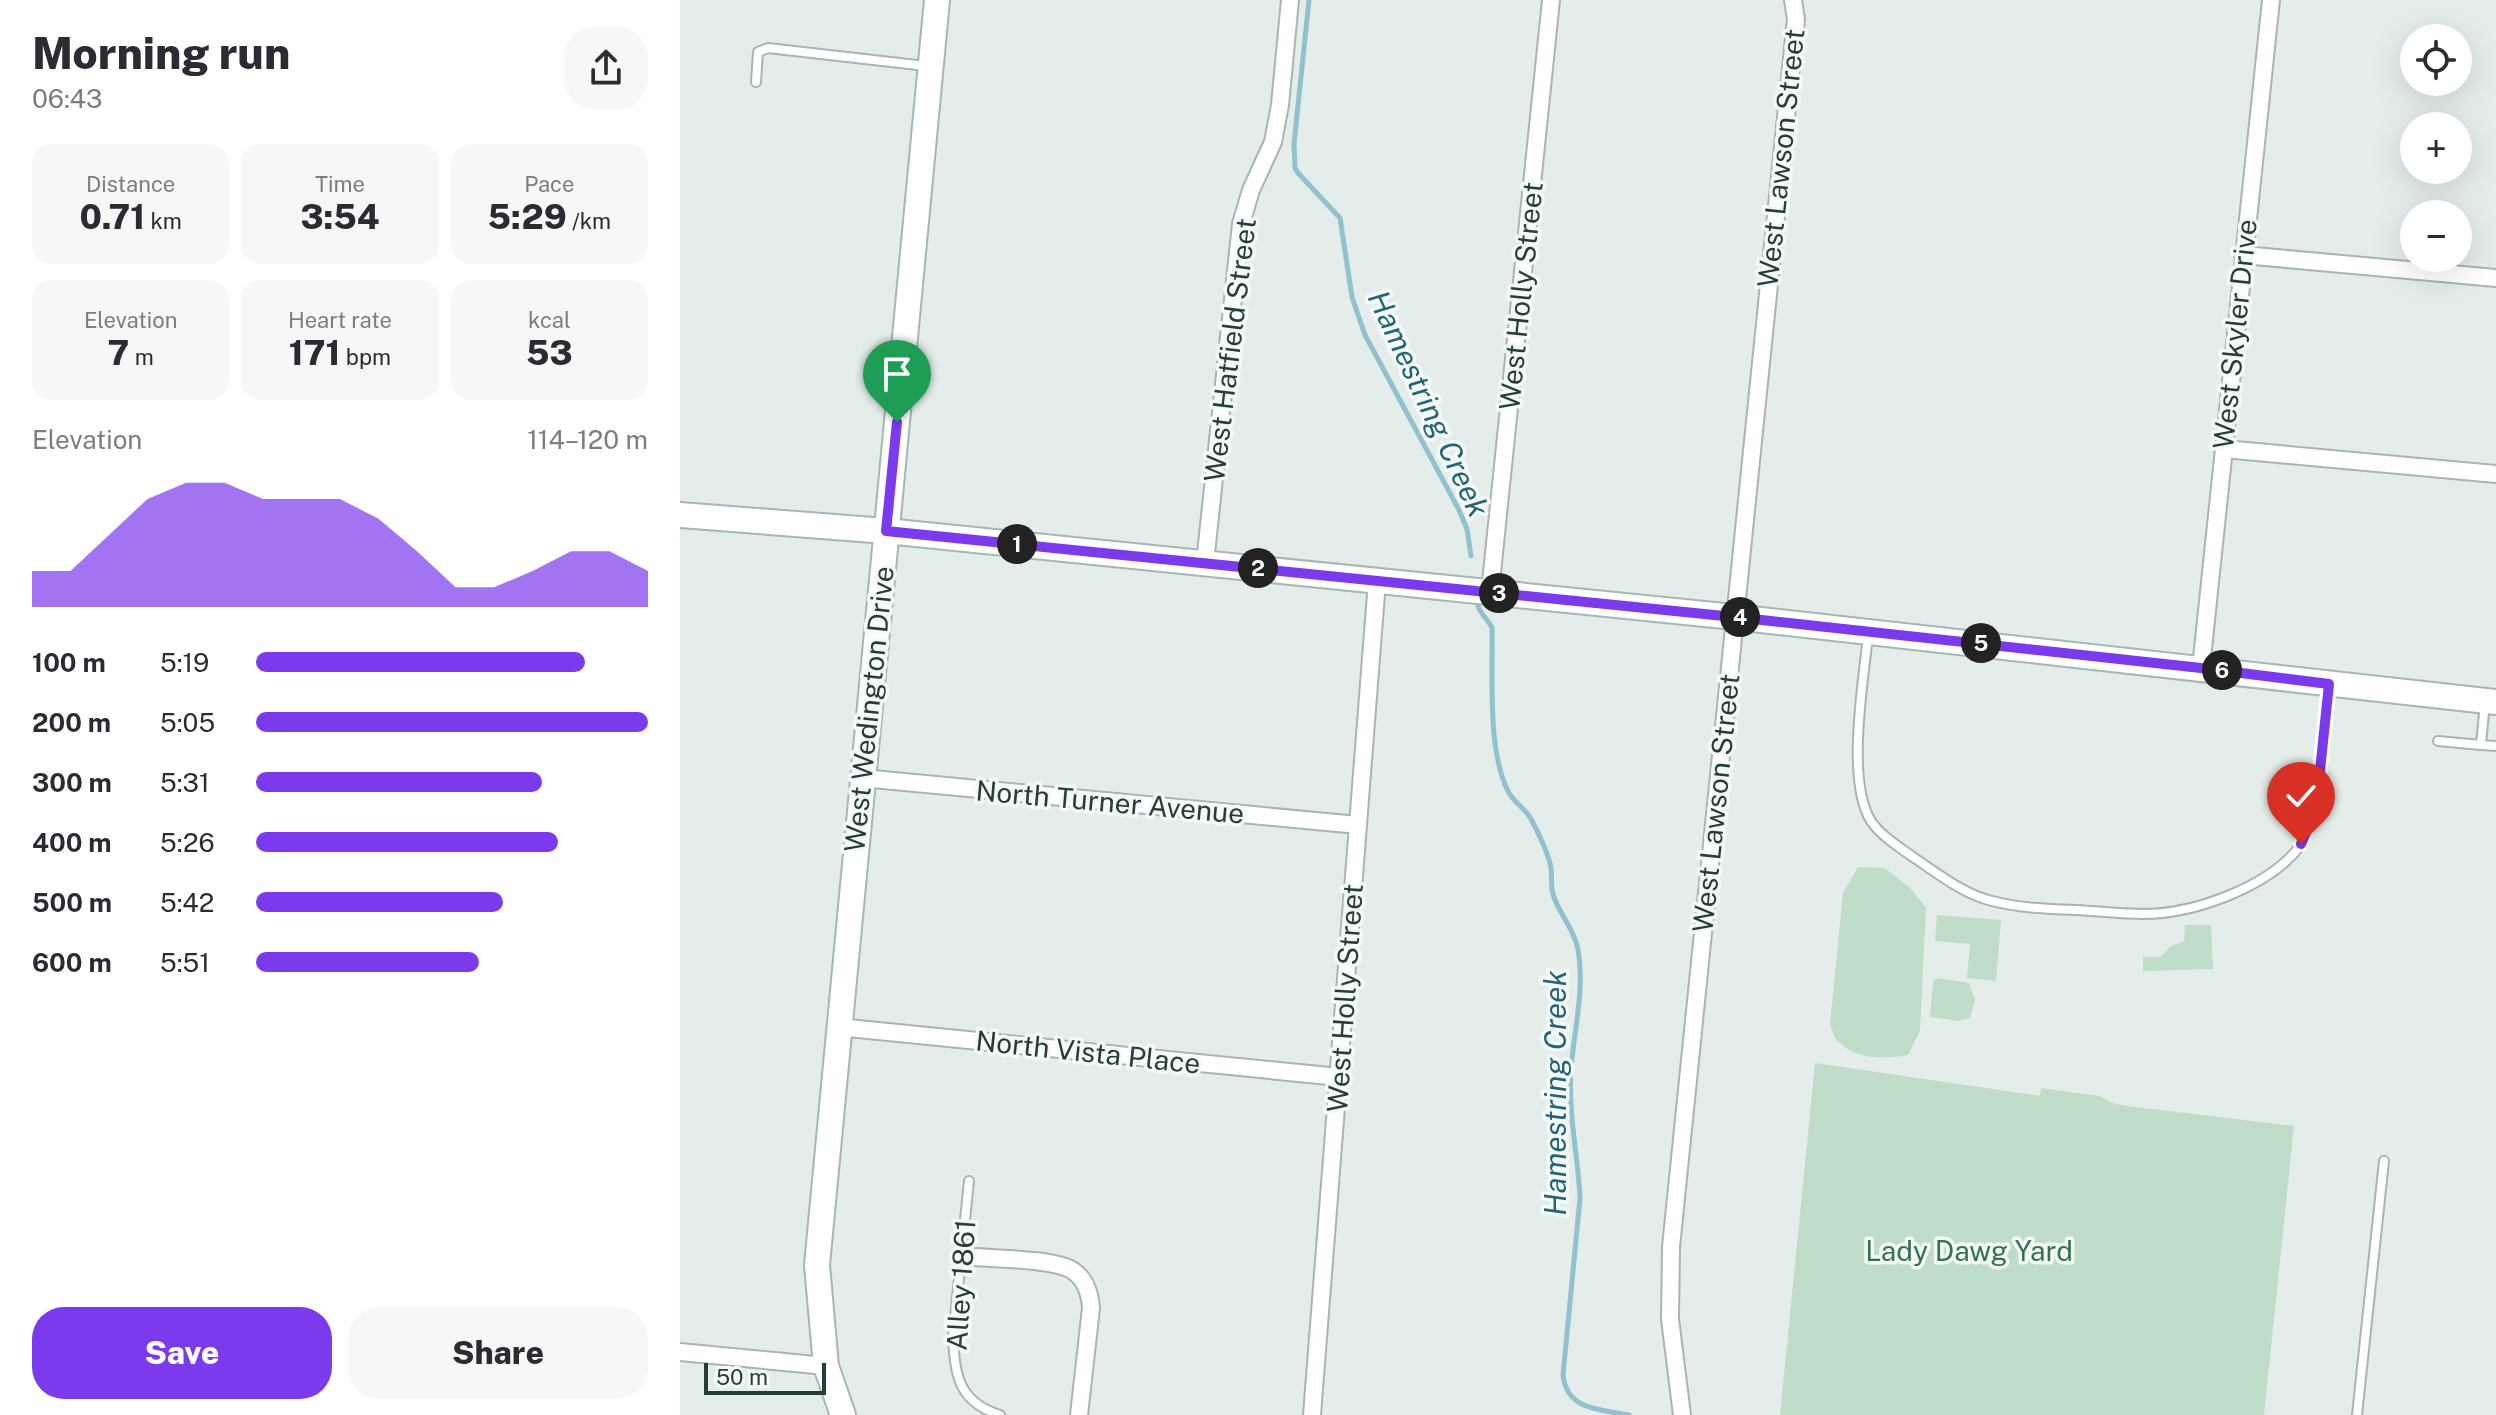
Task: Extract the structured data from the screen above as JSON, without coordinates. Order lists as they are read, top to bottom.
{
  "streets": {
    "street": [
      "West Lawson Street",
      "West Holly Street",
      "West Skyler Drive",
      "West Hatfield Street",
      "West Wedington Drive",
      "North Turner Avenue",
      "North Vista Place"
    ],
    "lane": ["Alley 1861"]
  },
  "crossings": [
    ["West Holly Street", "North Turner Avenue"],
    ["West Holly Street", "North Vista Place"],
    ["West Wedington Drive", "North Turner Avenue"],
    ["West Wedington Drive", "North Vista Place"]
  ],
  "water": ["Hamestring Creek"],
  "parks": ["Lady Dawg Yard"],
  "scale_bar": "50 m",
  "page": {
    "heading": ["Morning run", "06:43"],
    "map_buttons": ["+", "−"],
    "stats": [
      ["Distance", "0.71 km"],
      ["Time", "3:54"],
      ["Pace", "5:29 /km"],
      ["Elevation", "7 m"],
      ["Heart rate", "171 bpm"],
      ["kcal", "53"]
    ],
    "chart": ["Elevation", "114–120 m"],
    "pins": [
      "1",
      "2",
      "3",
      "4",
      "5",
      "6"
    ],
    "list": [
      {
        "name": "100 m",
        "note": "5:19"
      },
      {
        "name": "200 m",
        "note": "5:05"
      },
      {
        "name": "300 m",
        "note": "5:31"
      },
      {
        "name": "400 m",
        "note": "5:26"
      },
      {
        "name": "500 m",
        "note": "5:42"
      },
      {
        "name": "600 m",
        "note": "5:51"
      }
    ],
    "buttons": ["Save", "Share"],
    "scale": "50 m"
  }
}
